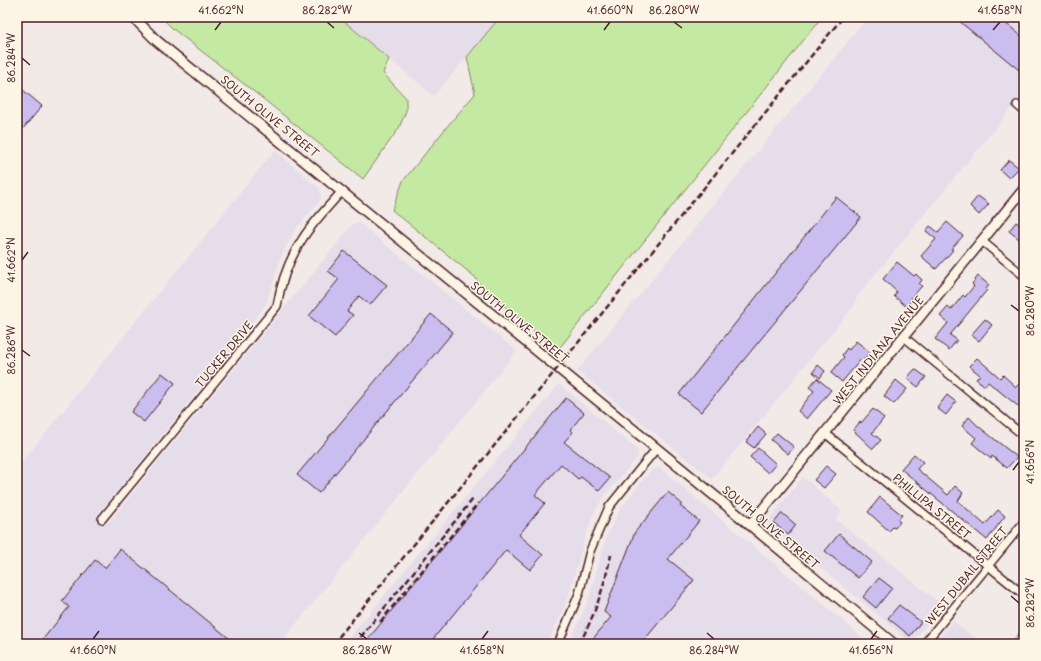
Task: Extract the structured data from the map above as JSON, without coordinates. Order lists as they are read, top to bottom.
{
  "streets": {
    "street": [
      "SOUTH OLIVE STREET",
      "WEST INDIANA AVENUE",
      "TUCKER DRIVE",
      "PHILLIPA STREET",
      "WEST DUBAIL STREET"
    ]
  },
  "crossings": [
    ["SOUTH OLIVE STREET", "WEST INDIANA AVENUE"],
    ["SOUTH OLIVE STREET", "TUCKER DRIVE"],
    ["WEST INDIANA AVENUE", "PHILLIPA STREET"],
    ["PHILLIPA STREET", "WEST DUBAIL STREET"]
  ],
  "coordinates": [
    "41.662°N",
    "86.282°W",
    "41.660°N",
    "86.280°W",
    "41.658°N",
    "86.284°W",
    "86.286°W",
    "41.656°N"
  ]
}
